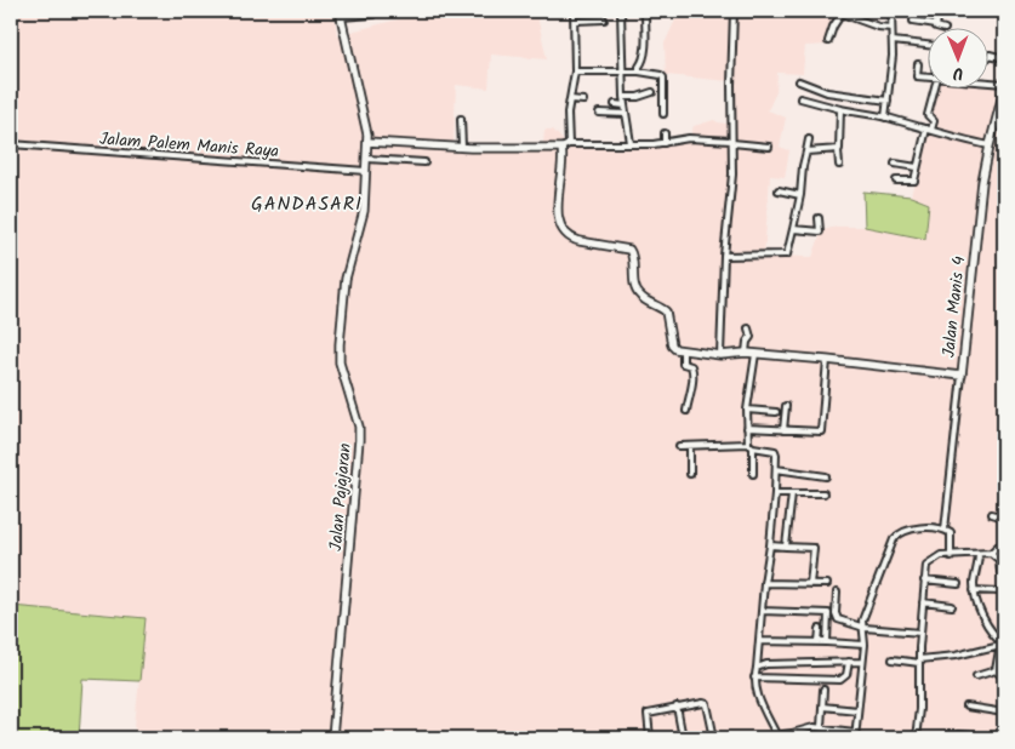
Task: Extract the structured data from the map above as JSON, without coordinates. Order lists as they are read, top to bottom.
{
  "streets": {
    "street": ["Jalam Palem Manis Raya", "Jalan Manis 4", "Jalan Pajajaran"]
  },
  "crossings": [
    ["Jalam Palem Manis Raya", "Jalan Pajajaran"]
  ],
  "districts": ["GANDASARI"],
  "north": "bottom"
}
